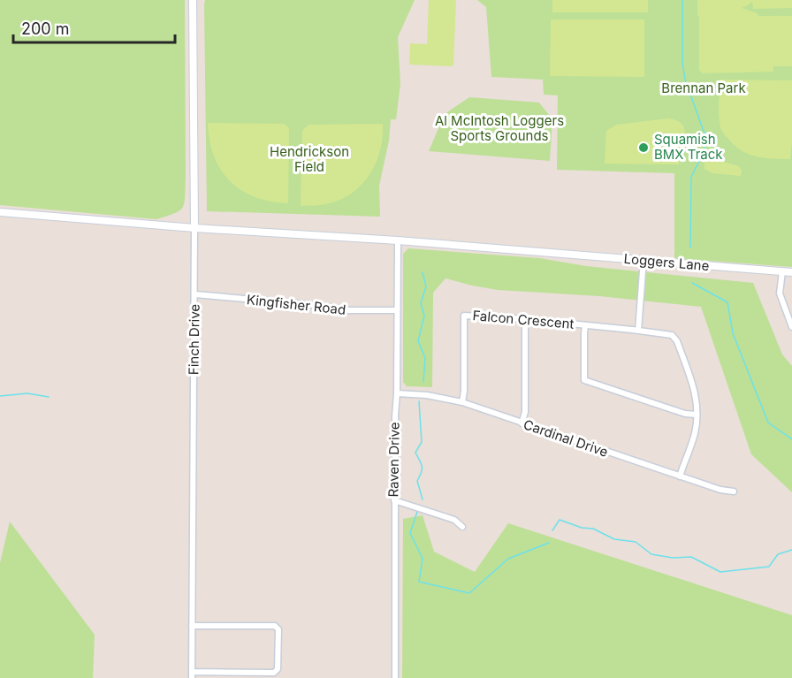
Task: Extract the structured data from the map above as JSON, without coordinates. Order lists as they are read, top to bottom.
{
  "streets": {
    "street": [
      "Loggers Lane",
      "Kingfisher Road",
      "Falcon Crescent",
      "Finch Drive",
      "Cardinal Drive",
      "Raven Drive"
    ]
  },
  "crossings": [
    ["Loggers Lane", "Finch Drive"],
    ["Loggers Lane", "Raven Drive"],
    ["Kingfisher Road", "Finch Drive"],
    ["Kingfisher Road", "Raven Drive"],
    ["Falcon Crescent", "Cardinal Drive"],
    ["Cardinal Drive", "Raven Drive"]
  ],
  "parks": ["Brennan Park", "Al McIntosh Loggers Sports Grounds", "Hendrickson Field"],
  "places": ["Squamish BMX Track"],
  "scale_bar": "200 m"
}
